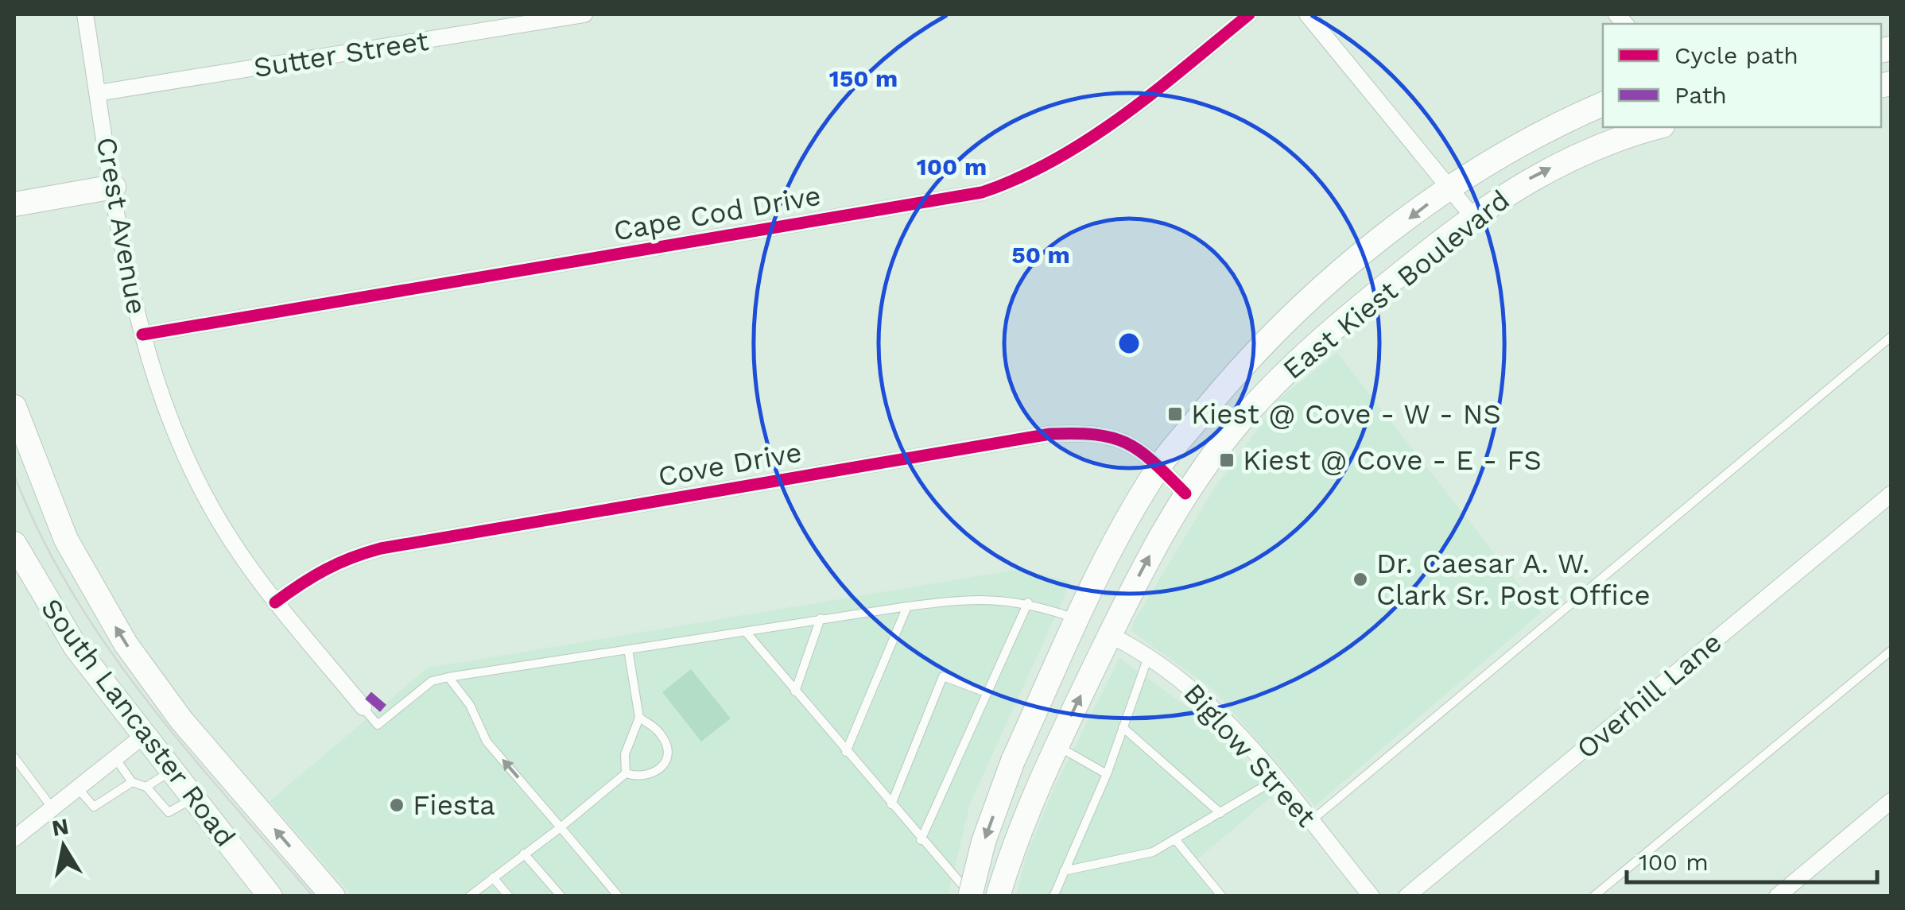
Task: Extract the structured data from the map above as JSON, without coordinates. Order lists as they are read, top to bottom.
{
  "streets": {
    "main road": ["East Kiest Boulevard", "South Lancaster Road"],
    "street": [
      "Sutter Street",
      "Cape Cod Drive",
      "Crest Avenue",
      "Cove Drive",
      "Overhill Lane",
      "Biglow Street"
    ]
  },
  "crossings": [
    ["Sutter Street", "Crest Avenue"],
    ["Cape Cod Drive", "Crest Avenue"],
    ["Crest Avenue", "Cove Drive"],
    ["East Kiest Boulevard", "Cove Drive"],
    ["East Kiest Boulevard", "Biglow Street"]
  ],
  "places": {
    "transit": ["Kiest @ Cove - W - NS", "Kiest @ Cove - E - FS"],
    "other": ["Dr. Caesar A. W. Clark Sr. Post Office", "Fiesta"]
  },
  "legend": ["Cycle path", "Path"],
  "scale_bar": "100 m",
  "north": "top",
  "rings": ["150 m", "100 m", "50 m"]
}
